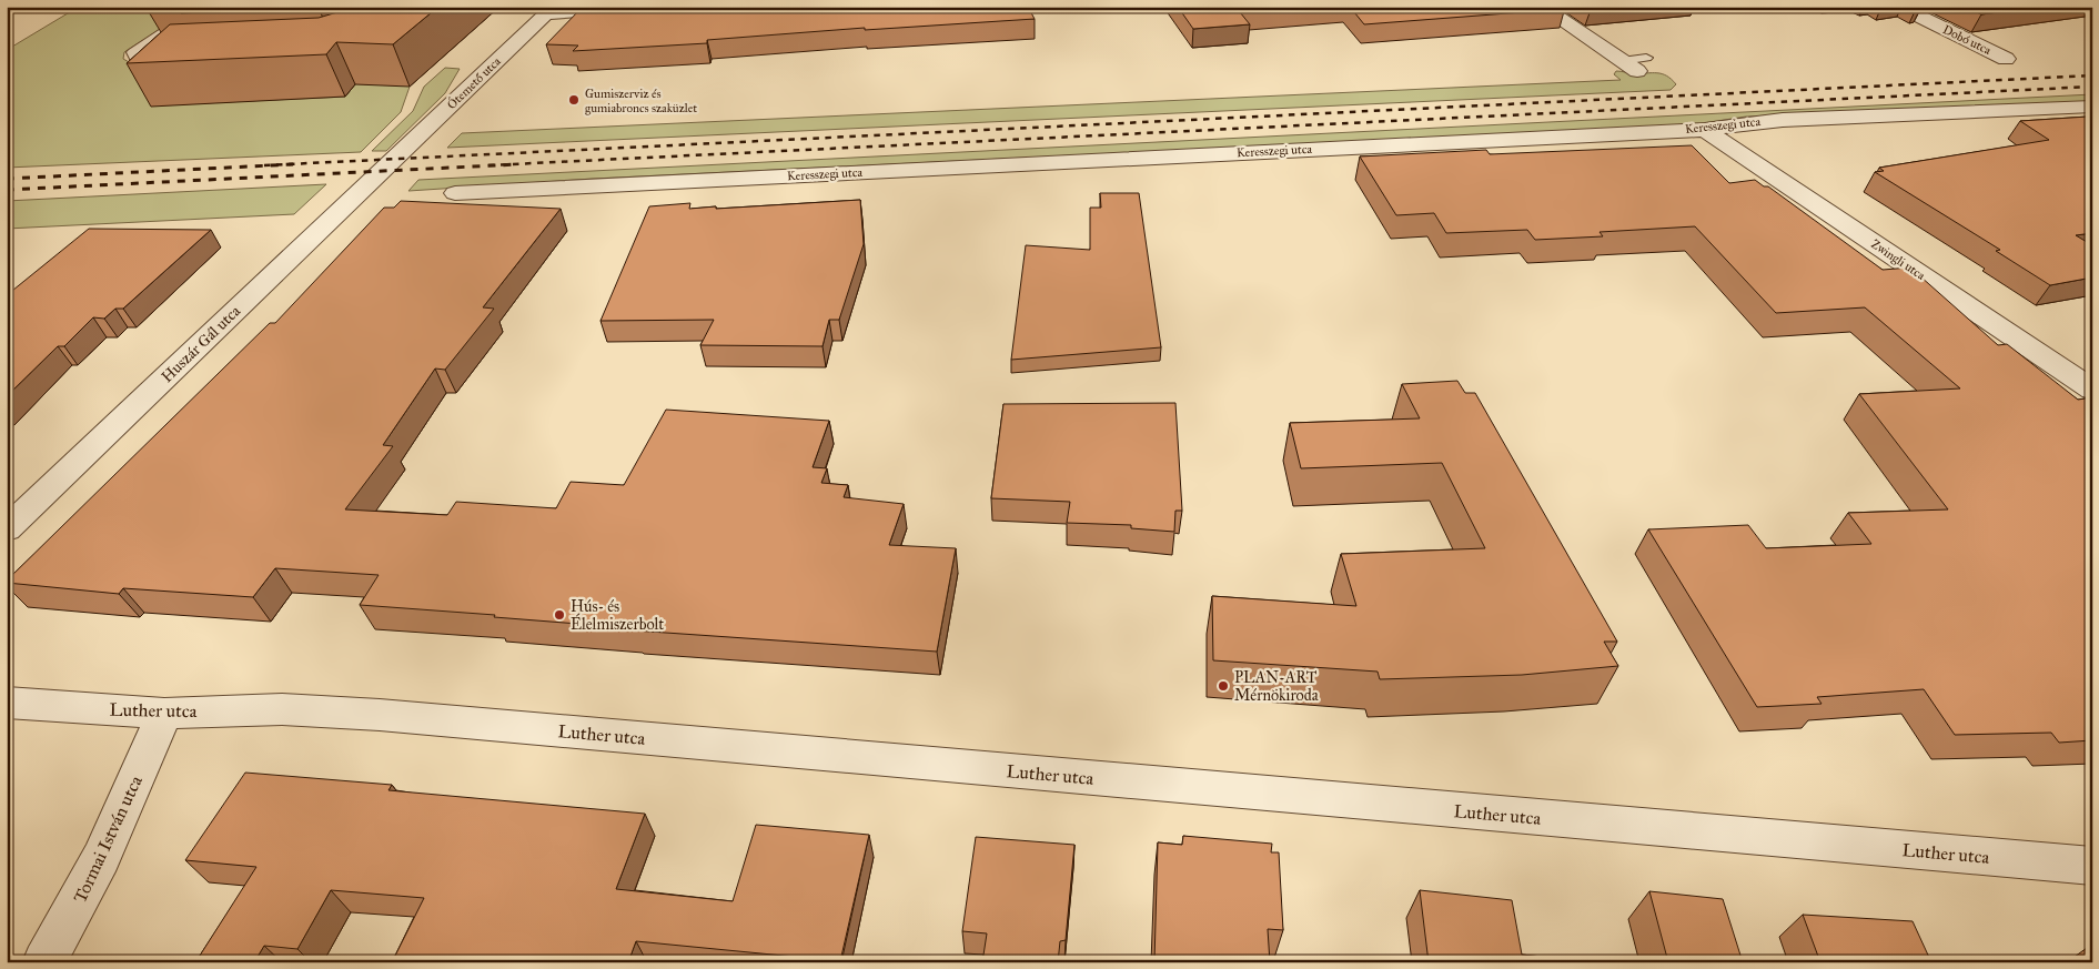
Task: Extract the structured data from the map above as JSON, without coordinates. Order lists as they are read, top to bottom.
{
  "streets": {
    "street": [
      "Dobó utca",
      "Ótemető utca",
      "Keresszegi utca",
      "Zwingli utca",
      "Huszár Gál utca",
      "Luther utca",
      "Tormai István utca"
    ]
  },
  "crossings": [
    ["Ótemető utca", "Huszár Gál utca"],
    ["Keresszegi utca", "Zwingli utca"],
    ["Luther utca", "Tormai István utca"]
  ],
  "places": ["Gumiszerviz és gumiabroncs szaküzlet", "Hús- és Élelmiszerbolt", "PLAN-ART Mérnökiroda"]
}
